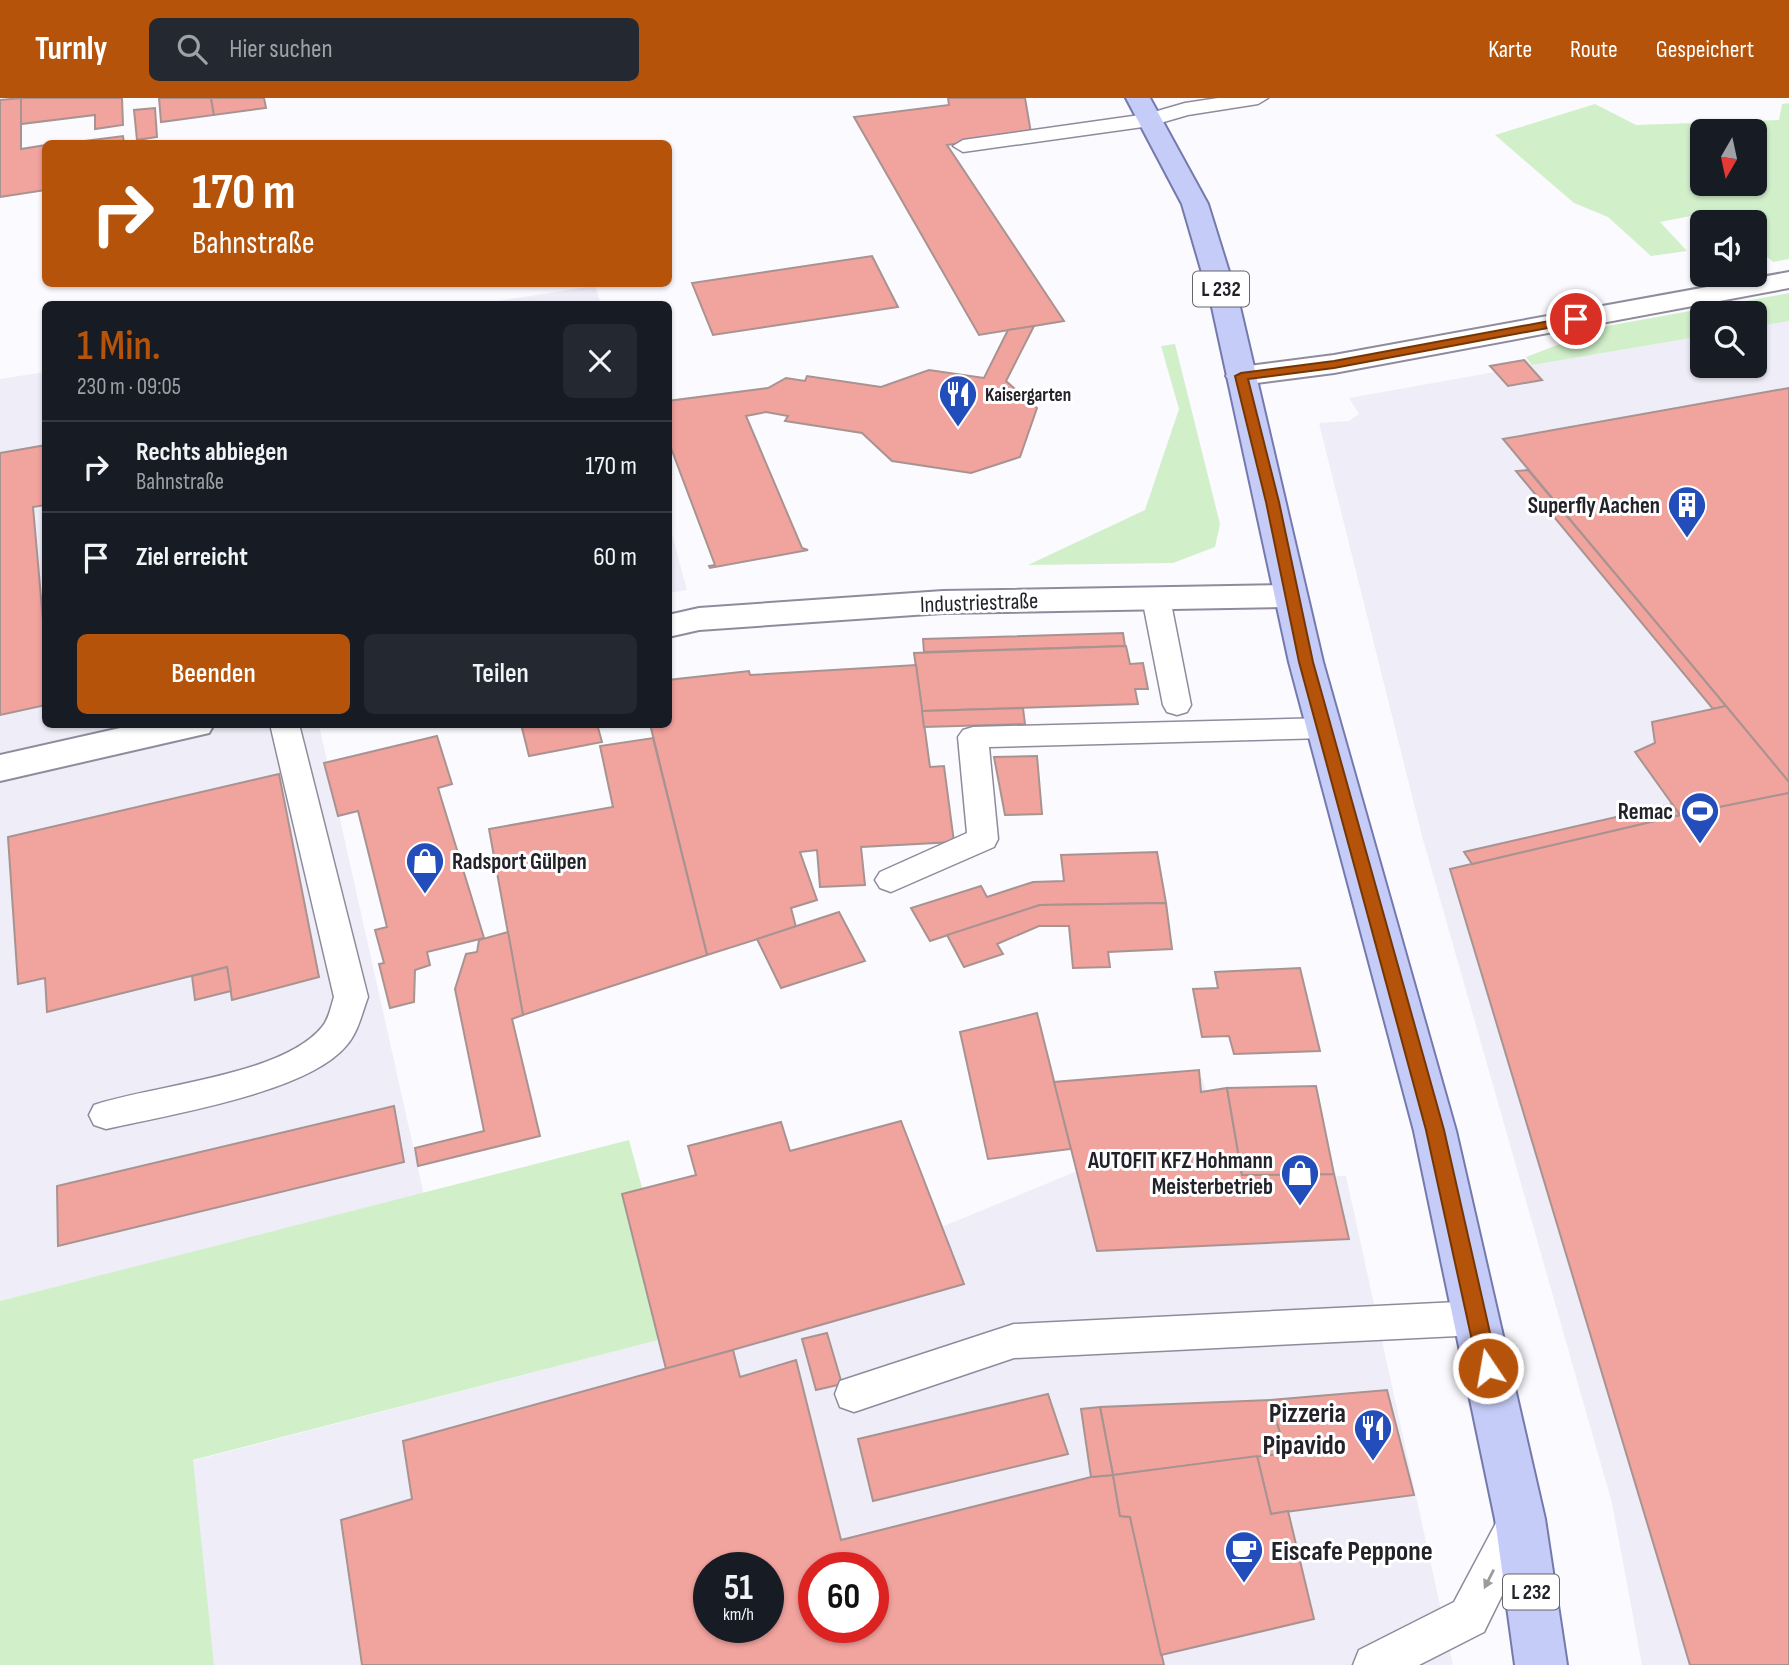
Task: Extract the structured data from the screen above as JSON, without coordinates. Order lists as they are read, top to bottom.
{
  "streets": {
    "main road": ["L 232"],
    "street": ["Industriestraße"]
  },
  "crossings": [
    ["L 232", "Industriestraße"]
  ],
  "places": {
    "restaurant": ["Kaisergarten", "Pizzeria Pipavido"],
    "building": ["Superfly Aachen"],
    "sports": ["Remac"],
    "shop": ["Radsport Gülpen", "AUTOFIT KFZ Hohmann Meisterbetrieb"],
    "cafe": ["Eiscafe Peppone"]
  },
  "north": "bottom",
  "page": {
    "header": "Turnly",
    "search": "Hier suchen",
    "nav": ["Karte", "Route", "Gespeichert"],
    "turn": ["170 m", "Bahnstraße"],
    "heading": ["1 Min.", "230 m · 09:05"],
    "list": [
      {
        "name": "Rechts abbiegen",
        "note": "Bahnstraße",
        "value": "170 m"
      },
      {
        "name": "Ziel erreicht",
        "value": "60 m"
      }
    ],
    "buttons": ["Beenden", "Teilen"],
    "speed": "51 km/h",
    "limit": "60"
  }
}
